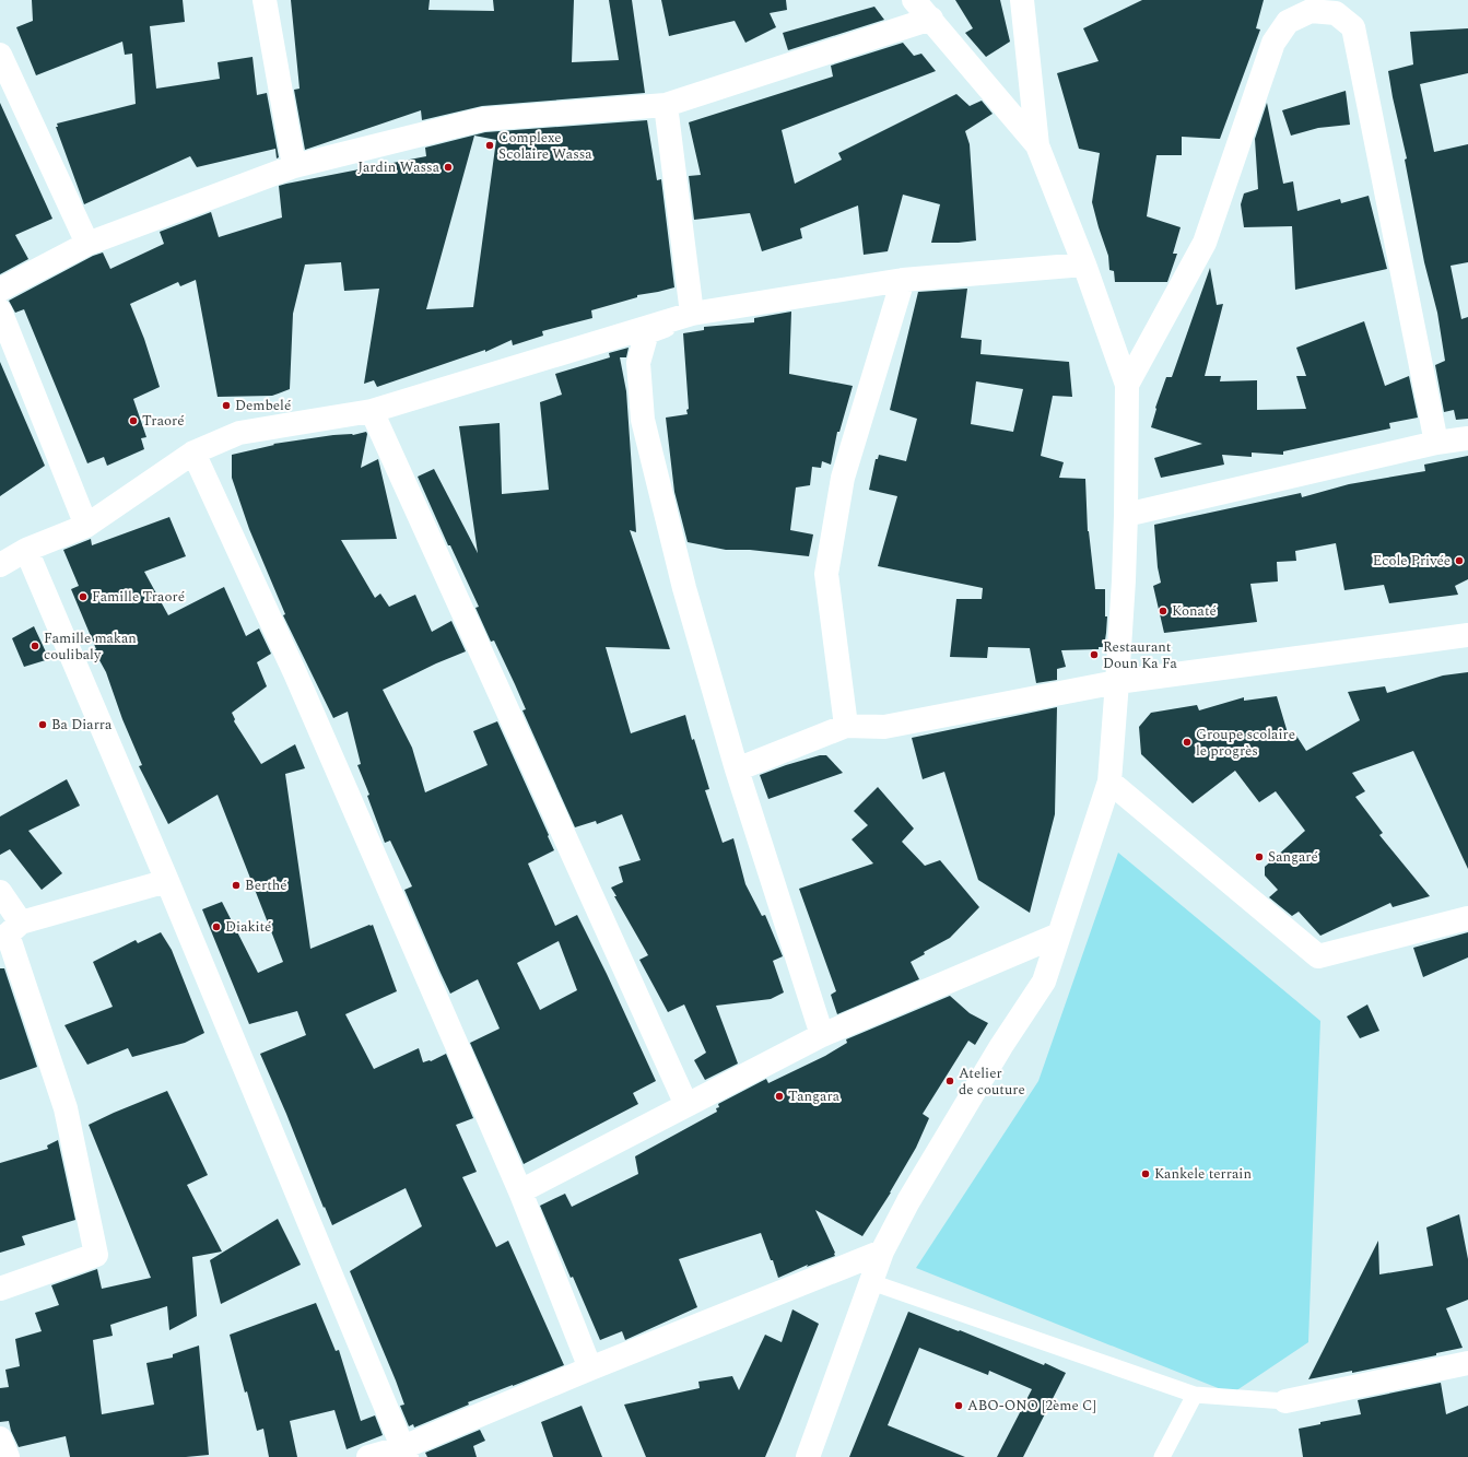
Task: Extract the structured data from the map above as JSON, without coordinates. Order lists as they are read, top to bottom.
{
  "places": [
    "Complexe Scolaire Wassa",
    "Jardin Wassa",
    "Dembelé",
    "Traoré",
    "Ecole Privée",
    "Famille Traoré",
    "Konaté",
    "Famille makan coulibaly",
    "Restaurant Doun Ka Fa",
    "Ba Diarra",
    "Groupe scolaire le progrès",
    "Sangaré",
    "Berthé",
    "Diakité",
    "Atelier de couture",
    "Tangara",
    "Kankele terrain",
    "ABO-ONO [2ème C]"
  ]
}
